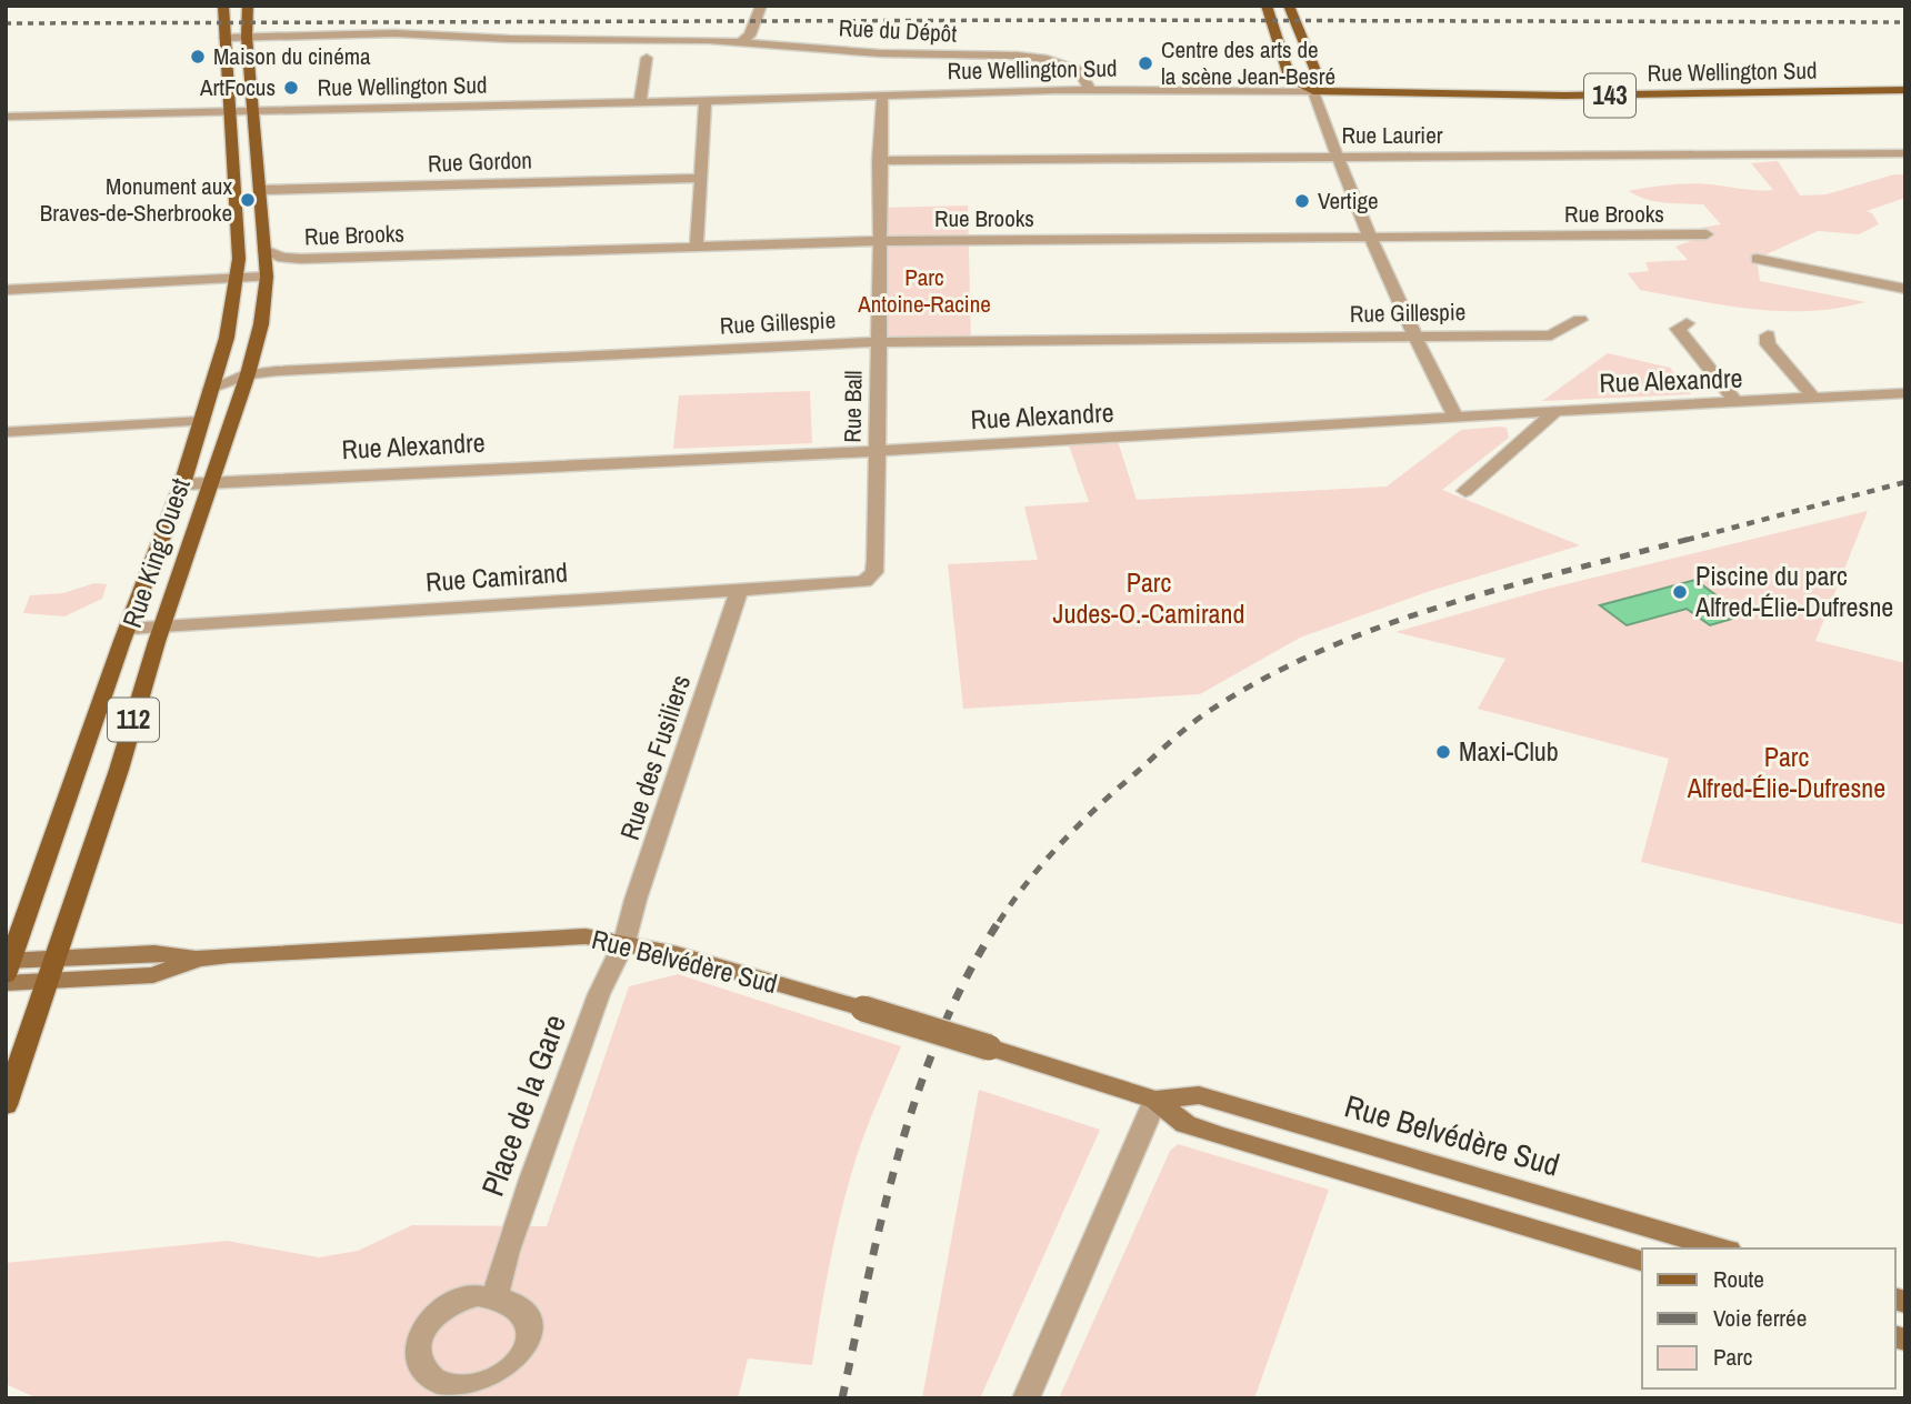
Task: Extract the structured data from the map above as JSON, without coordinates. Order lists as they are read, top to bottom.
{
  "streets": {
    "main road": [
      "Rue Wellington Sud",
      "143",
      "Rue King Ouest",
      "112",
      "Rue Belvédère Sud"
    ],
    "street": [
      "Rue du Dépôt",
      "Rue Laurier",
      "Rue Gordon",
      "Rue Brooks",
      "Rue Gillespie",
      "Rue Alexandre",
      "Rue Ball",
      "Rue Camirand",
      "Rue des Fusiliers",
      "Place de la Gare"
    ]
  },
  "crossings": [
    ["Rue du Dépôt", "Rue Wellington Sud"],
    ["Rue du Dépôt", "Rue King Ouest"],
    ["Rue Wellington Sud", "Rue Ball"],
    ["Rue Wellington Sud", "Rue King Ouest"],
    ["Rue Laurier", "Rue Ball"],
    ["Rue Gordon", "Rue King Ouest"],
    ["Rue Brooks", "Rue Ball"],
    ["Rue Brooks", "Rue King Ouest"],
    ["Rue Gillespie", "Rue Ball"],
    ["Rue Gillespie", "Rue King Ouest"],
    ["Rue Alexandre", "Rue Ball"],
    ["Rue Alexandre", "Rue King Ouest"],
    ["Rue Ball", "Rue Camirand"],
    ["Rue King Ouest", "Rue Camirand"],
    ["Rue King Ouest", "Rue Belvédère Sud"],
    ["Rue Camirand", "Rue des Fusiliers"],
    ["Rue des Fusiliers", "Rue Belvédère Sud"],
    ["Rue des Fusiliers", "Place de la Gare"],
    ["Rue Belvédère Sud", "Place de la Gare"]
  ],
  "parks": ["Parc Antoine-Racine", "Parc Judes-O.-Camirand", "Parc Alfred-Élie-Dufresne"],
  "places": [
    "Maison du cinéma",
    "Centre des arts de la scène Jean-Besré",
    "ArtFocus",
    "Monument aux Braves-de-Sherbrooke",
    "Vertige",
    "Piscine du parc Alfred-Élie-Dufresne",
    "Maxi-Club"
  ],
  "legend": ["Route", "Voie ferrée", "Parc"]
}
